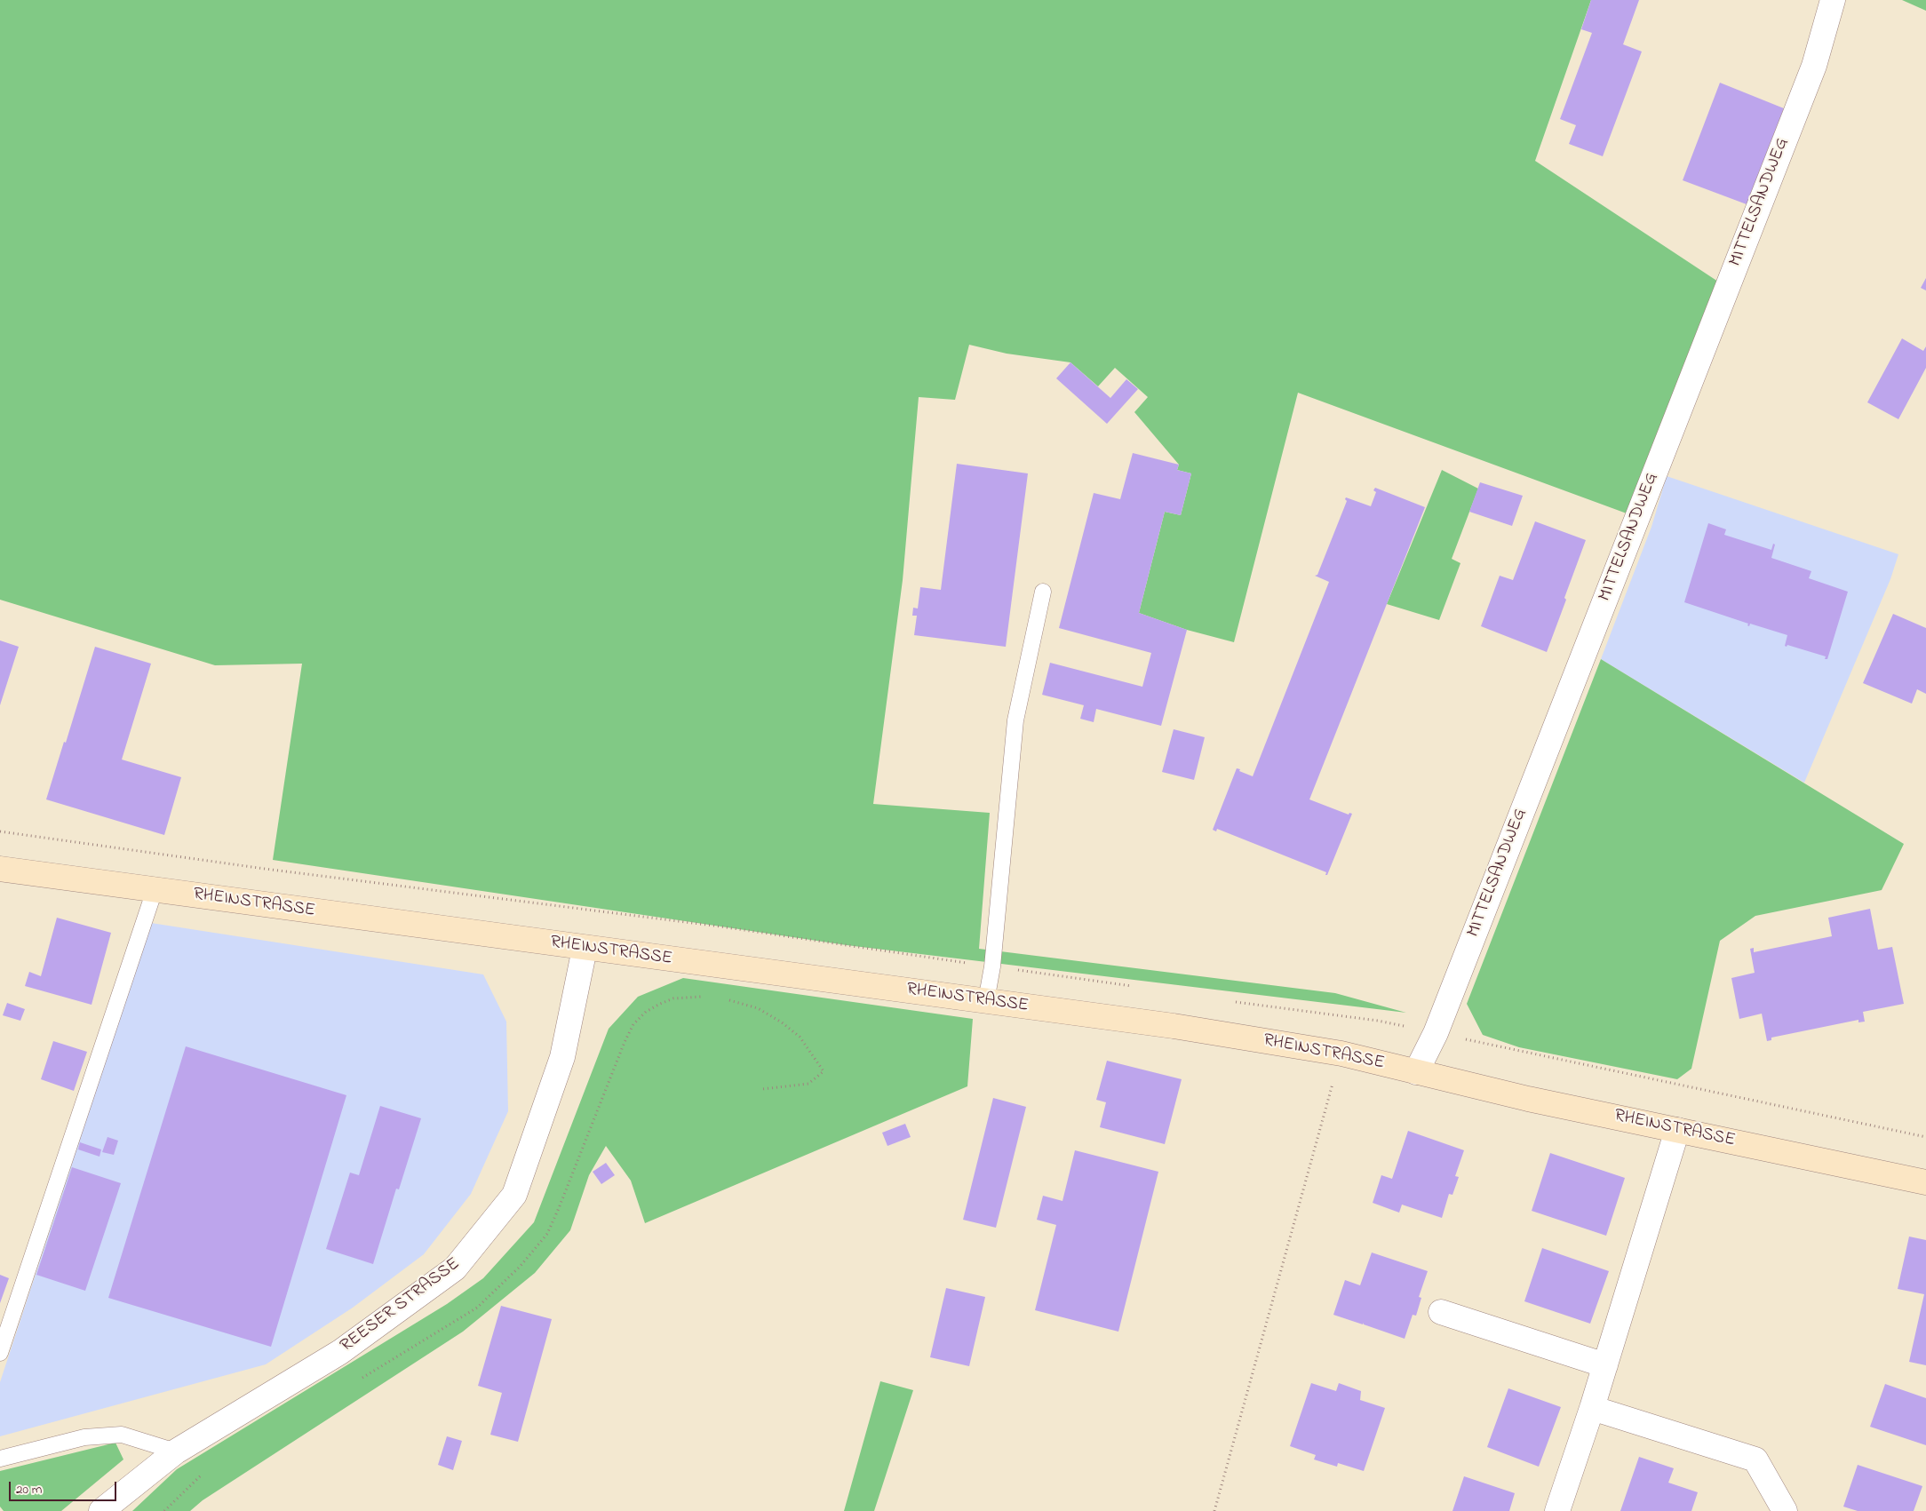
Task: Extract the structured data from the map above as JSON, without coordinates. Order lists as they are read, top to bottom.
{
  "streets": {
    "main road": ["RHEINSTRASSE"],
    "street": ["MITTELSANDWEG", "REESER STRASSE"]
  },
  "crossings": [
    ["MITTELSANDWEG", "RHEINSTRASSE"],
    ["RHEINSTRASSE", "REESER STRASSE"]
  ],
  "scale_bar": "20 m"
}
